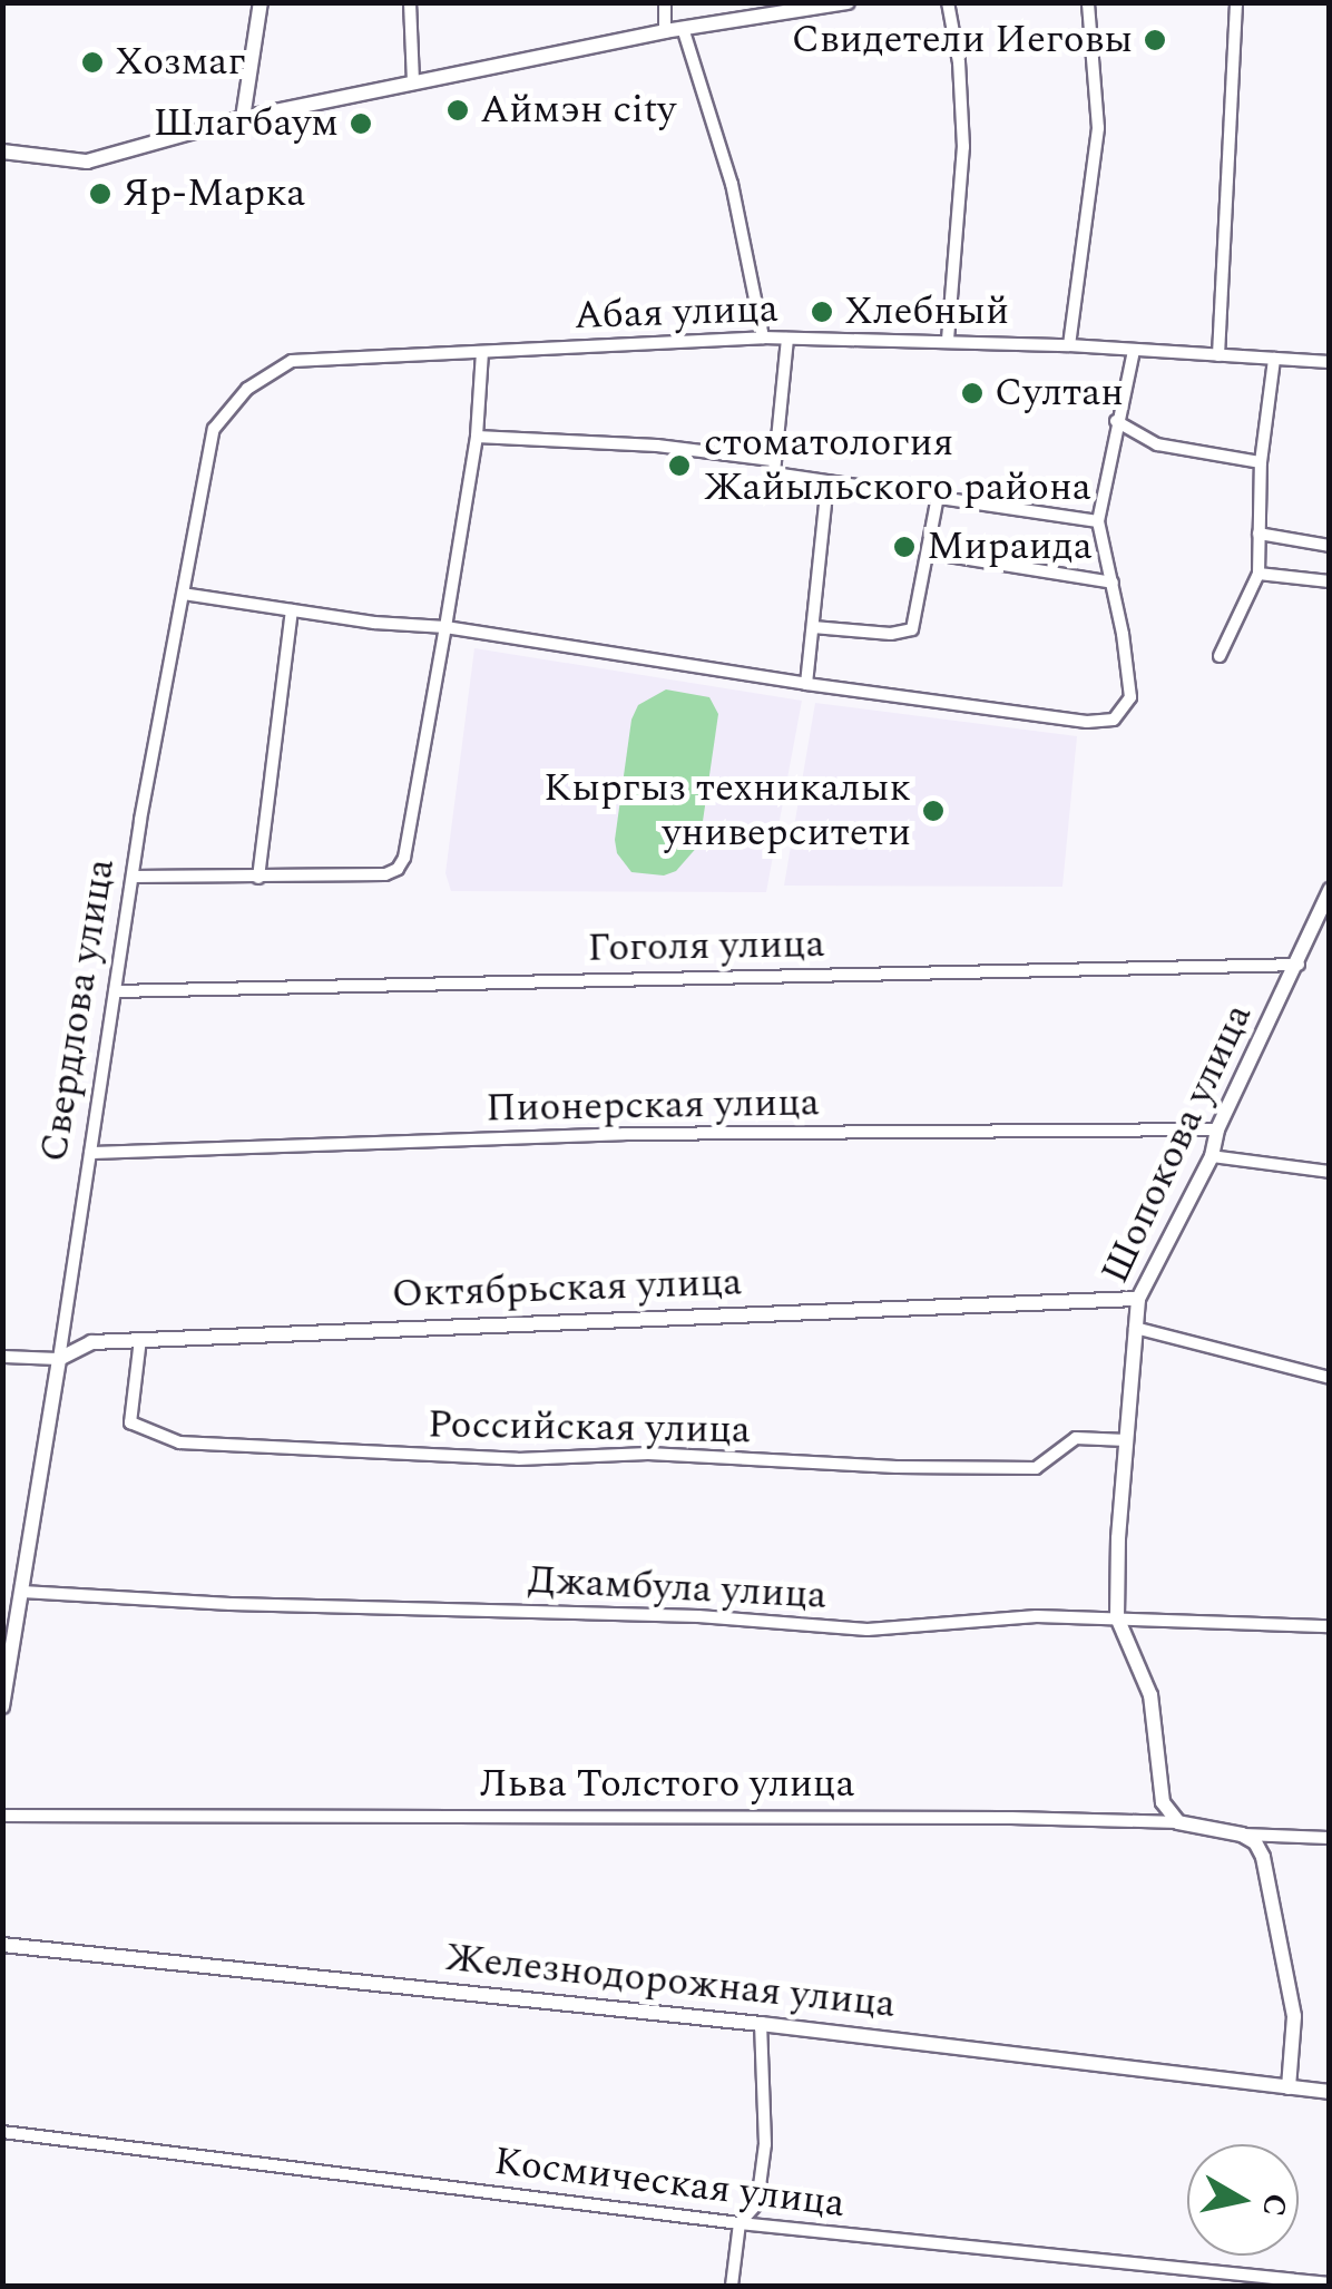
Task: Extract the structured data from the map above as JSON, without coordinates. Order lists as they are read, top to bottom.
{
  "streets": {
    "street": [
      "Абая улица",
      "Гоголя улица",
      "Свердлова улица",
      "Пионерская улица",
      "Шопокова улица",
      "Октябрьская улица",
      "Российская улица",
      "Джамбула улица",
      "Льва Толстого улица",
      "Железнодорожная улица",
      "Космическая улица"
    ]
  },
  "crossings": [
    ["Абая улица", "Свердлова улица"],
    ["Гоголя улица", "Свердлова улица"],
    ["Гоголя улица", "Шопокова улица"],
    ["Свердлова улица", "Пионерская улица"],
    ["Свердлова улица", "Октябрьская улица"],
    ["Свердлова улица", "Джамбула улица"],
    ["Пионерская улица", "Шопокова улица"],
    ["Шопокова улица", "Октябрьская улица"],
    ["Шопокова улица", "Российская улица"],
    ["Шопокова улица", "Джамбула улица"],
    ["Шопокова улица", "Льва Толстого улица"],
    ["Октябрьская улица", "Российская улица"]
  ],
  "places": [
    "Свидетели Иеговы",
    "Хозмаг",
    "Аймэн city",
    "Шлагбаум",
    "Яр-Марка",
    "Хлебный",
    "Султан",
    "стоматология Жайыльского района",
    "Мираида",
    "Кыргыз техникалык университети"
  ],
  "north": "right"
}
